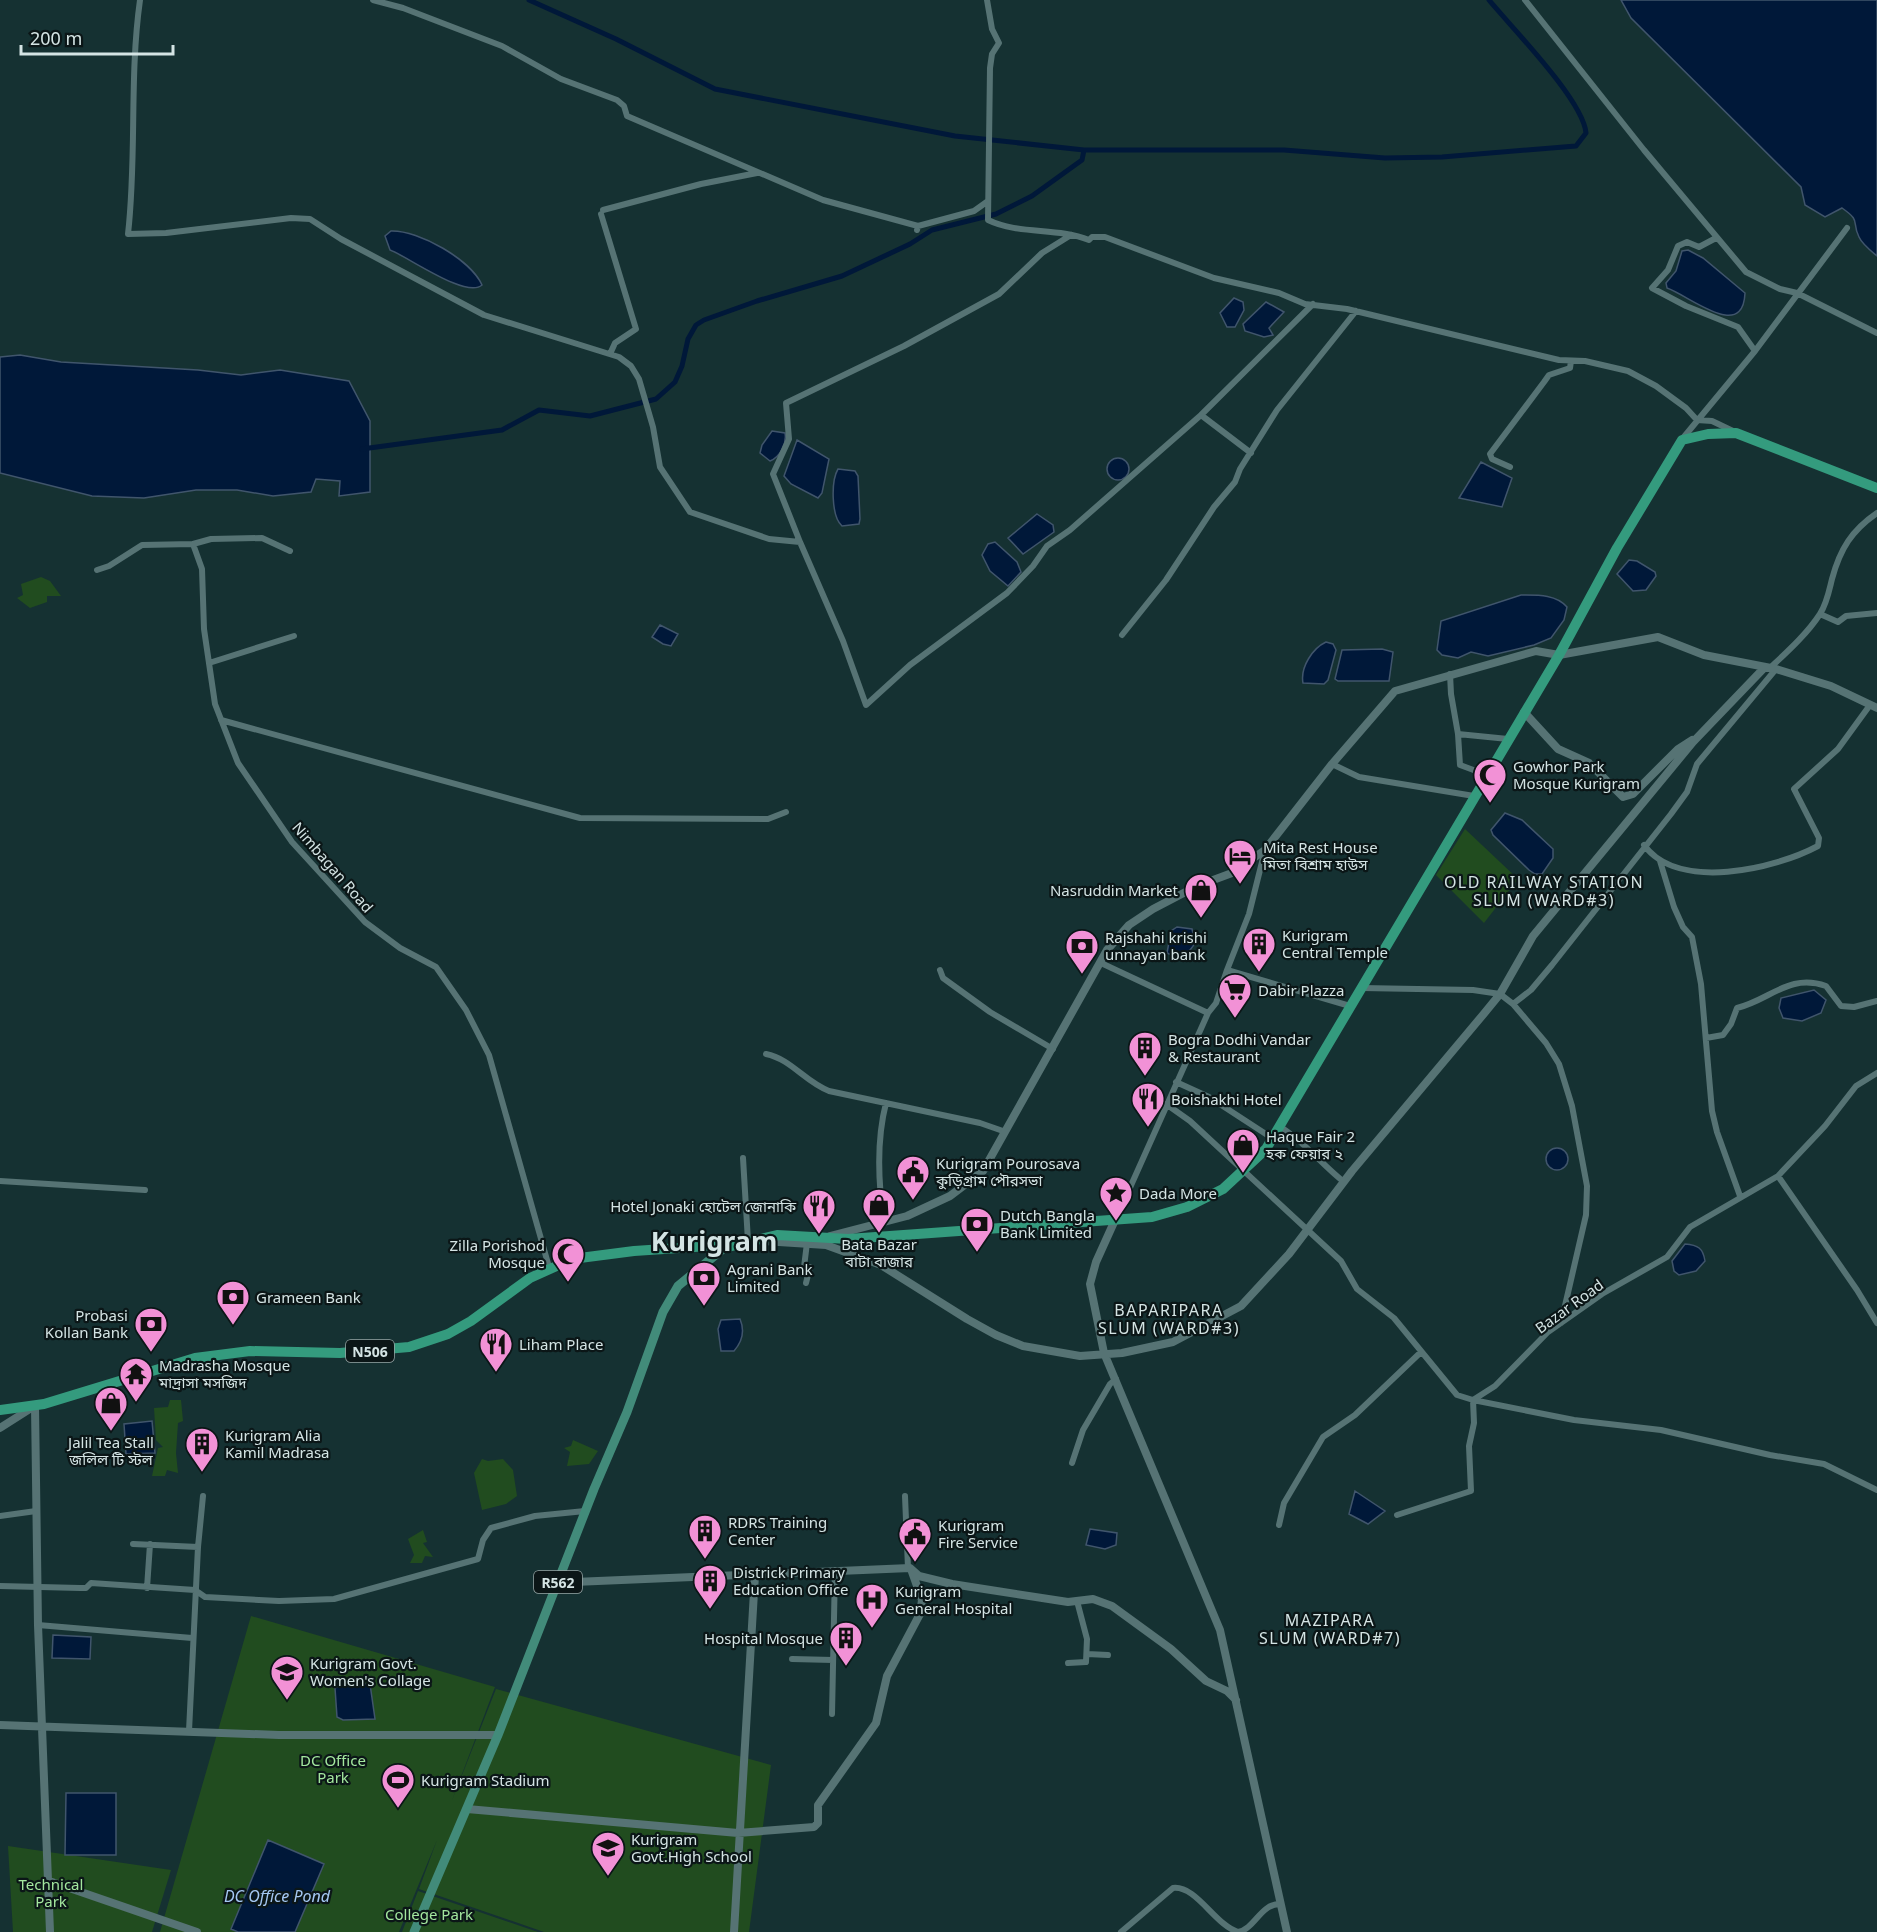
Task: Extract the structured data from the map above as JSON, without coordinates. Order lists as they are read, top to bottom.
{
  "streets": {
    "highway": ["N506"],
    "main road": ["R562"],
    "street": ["Nimbagan Road", "Bazar Road"]
  },
  "crossings": [
    ["Nimbagan Road", "N506"],
    ["N506", "R562"]
  ],
  "districts": [
    "OLD RAILWAY STATION SLUM (WARD#3)",
    "Kurigram",
    "BAPARIPARA SLUM (WARD#3)",
    "MAZIPARA SLUM (WARD#7)"
  ],
  "water": ["DC Office Pond"],
  "parks": ["DC Office Park", "Technical Park", "College Park"],
  "places": {
    "mosque": ["Gowhor Park Mosque Kurigram", "Zilla Porishod Mosque"],
    "hotel": ["Mita Rest House মিতা বিশ্রাম হাউস"],
    "shop": [
      "Nasruddin Market",
      "Haque Fair 2 হক ফেয়ার ২",
      "Bata Bazar বাটা বাজার",
      "Jalil Tea Stall জলিল টি স্টল"
    ],
    "building": [
      "Kurigram Central Temple",
      "Bogra Dodhi Vandar & Restaurant",
      "Kurigram Alia Kamil Madrasa",
      "RDRS Training Center",
      "Districk Primary Education Office",
      "Hospital Mosque"
    ],
    "bank": [
      "Rajshahi krishi unnayan bank",
      "Dutch Bangla Bank Limited",
      "Agrani Bank Limited",
      "Grameen Bank",
      "Probasi Kollan Bank"
    ],
    "supermarket": ["Dabir Plazza"],
    "restaurant": ["Boishakhi Hotel", "Hotel Jonaki হোটেল জোনাকি", "Liham Place"],
    "public building": ["Kurigram Pourosava কুড়িগ্রাম পৌরসভা", "Kurigram Fire Service"],
    "place": ["Dada More"],
    "temple": ["Madrasha Mosque মাদ্রাসা মসজিদ"],
    "hospital": ["Kurigram General Hospital"],
    "school or university": ["Kurigram Govt. Women's Collage", "Kurigram Govt.High School"],
    "sports": ["Kurigram Stadium"]
  },
  "scale_bar": "200 m"
}
